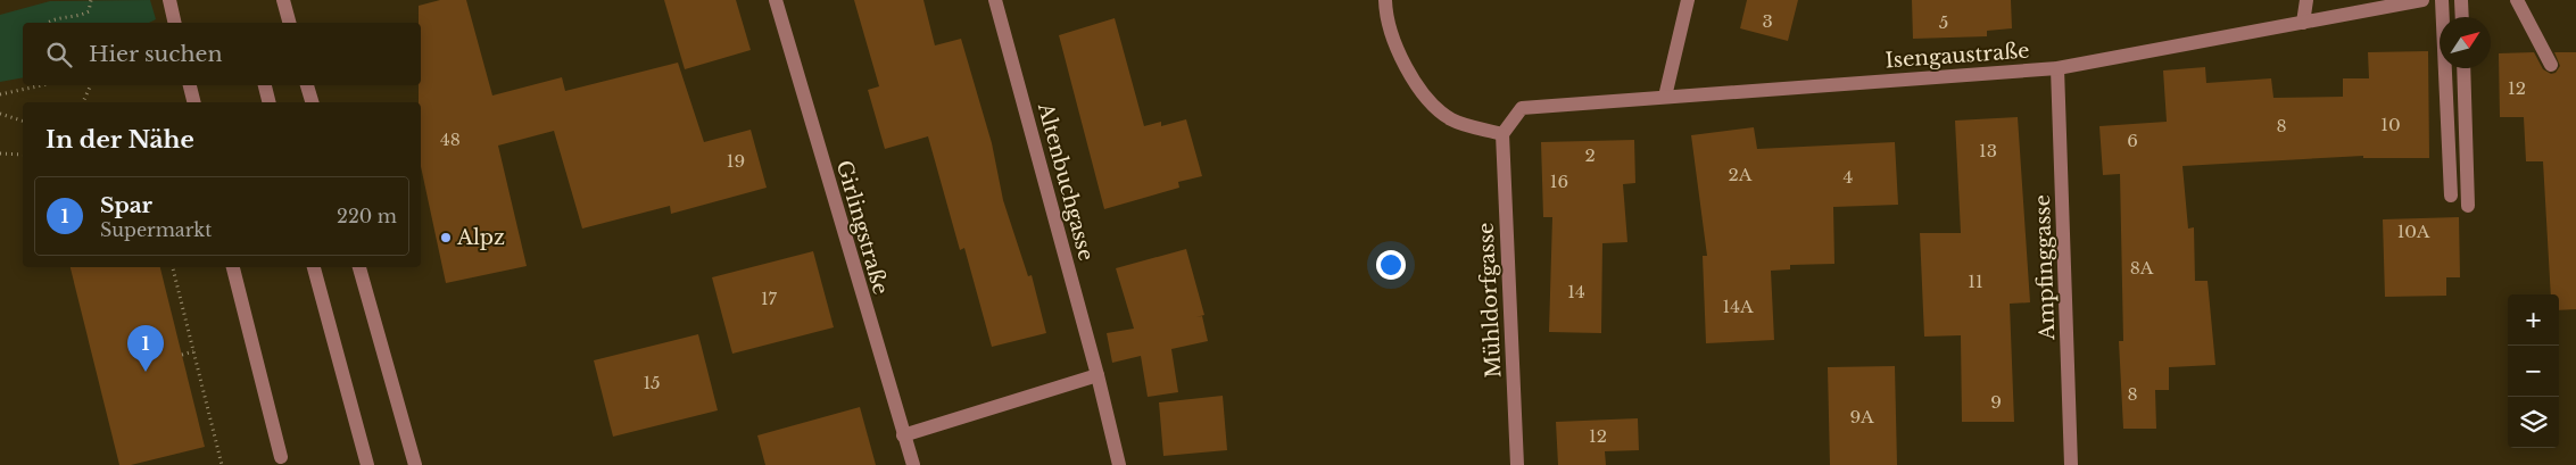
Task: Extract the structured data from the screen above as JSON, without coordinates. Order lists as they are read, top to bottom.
{
  "streets": {
    "street": [
      "Isengaustraße",
      "Altenbuchgasse",
      "Girlingstraße",
      "Ampfinggasse",
      "Mühldorfgasse"
    ]
  },
  "crossings": [
    ["Isengaustraße", "Ampfinggasse"],
    ["Isengaustraße", "Mühldorfgasse"]
  ],
  "places": ["Alpz"],
  "house_numbers": [
    "3",
    "5",
    "12",
    "10",
    "8",
    "48",
    "6",
    "13",
    "2",
    "19",
    "2A",
    "4",
    "16",
    "10A",
    "8A",
    "11",
    "14",
    "17",
    "14A",
    "15",
    "8",
    "9",
    "9A",
    "12"
  ],
  "north": "top right",
  "page": {
    "search": "Hier suchen",
    "heading": "In der Nähe",
    "list": [
      {
        "mark": "1",
        "name": "Spar",
        "note": "Supermarkt",
        "value": "220 m"
      }
    ],
    "map_buttons": ["+", "−"],
    "pins": "1"
  }
}
